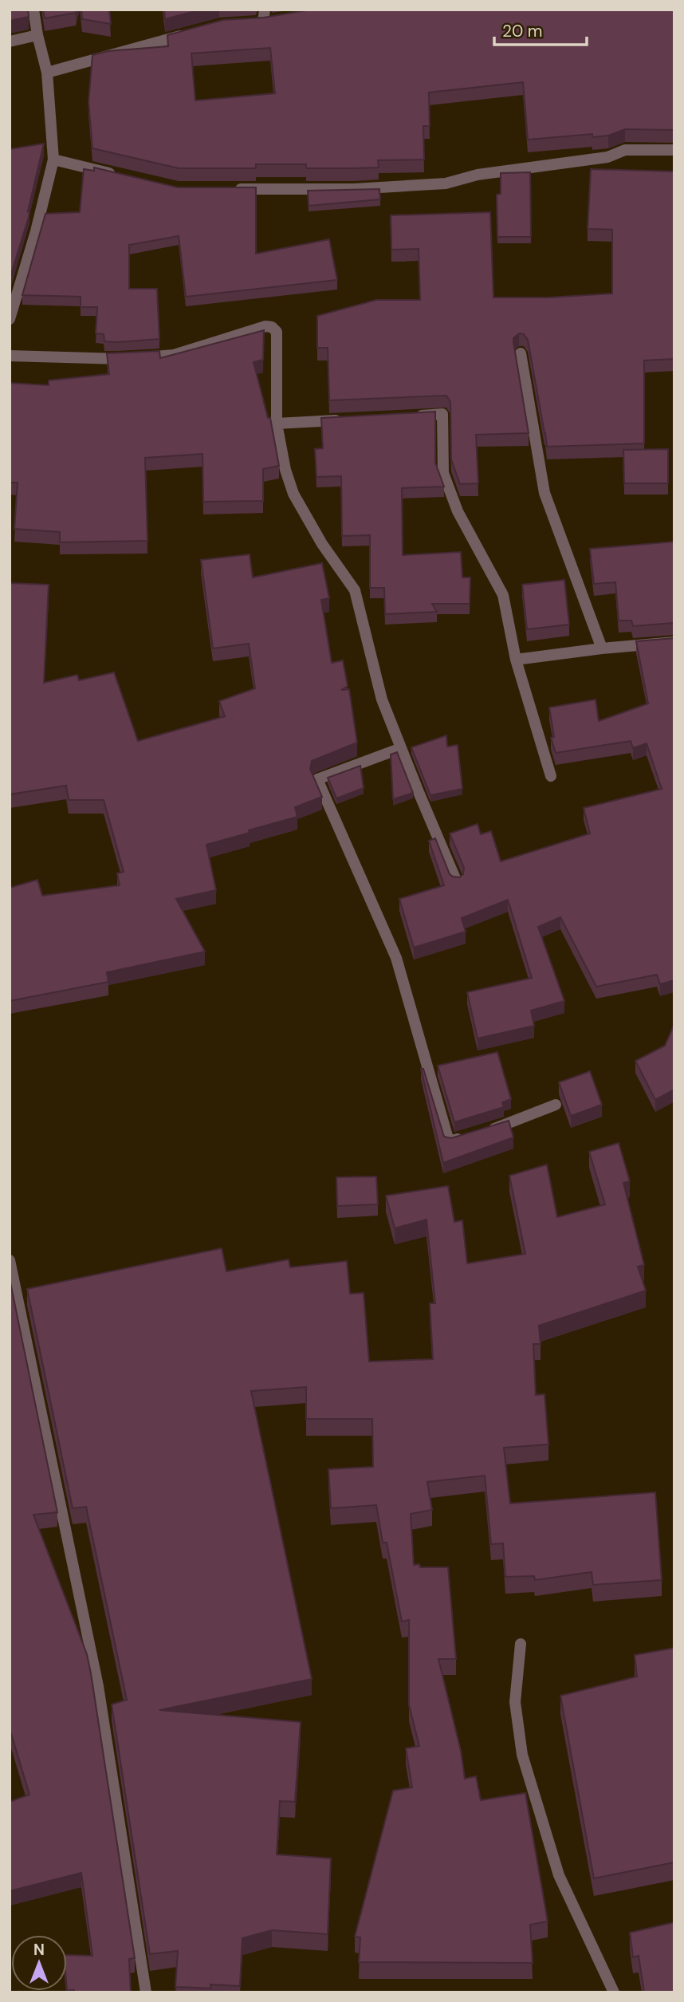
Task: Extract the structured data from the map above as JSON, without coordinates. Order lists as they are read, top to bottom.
{
  "scale_bar": "20 m",
  "north": "top"
}
